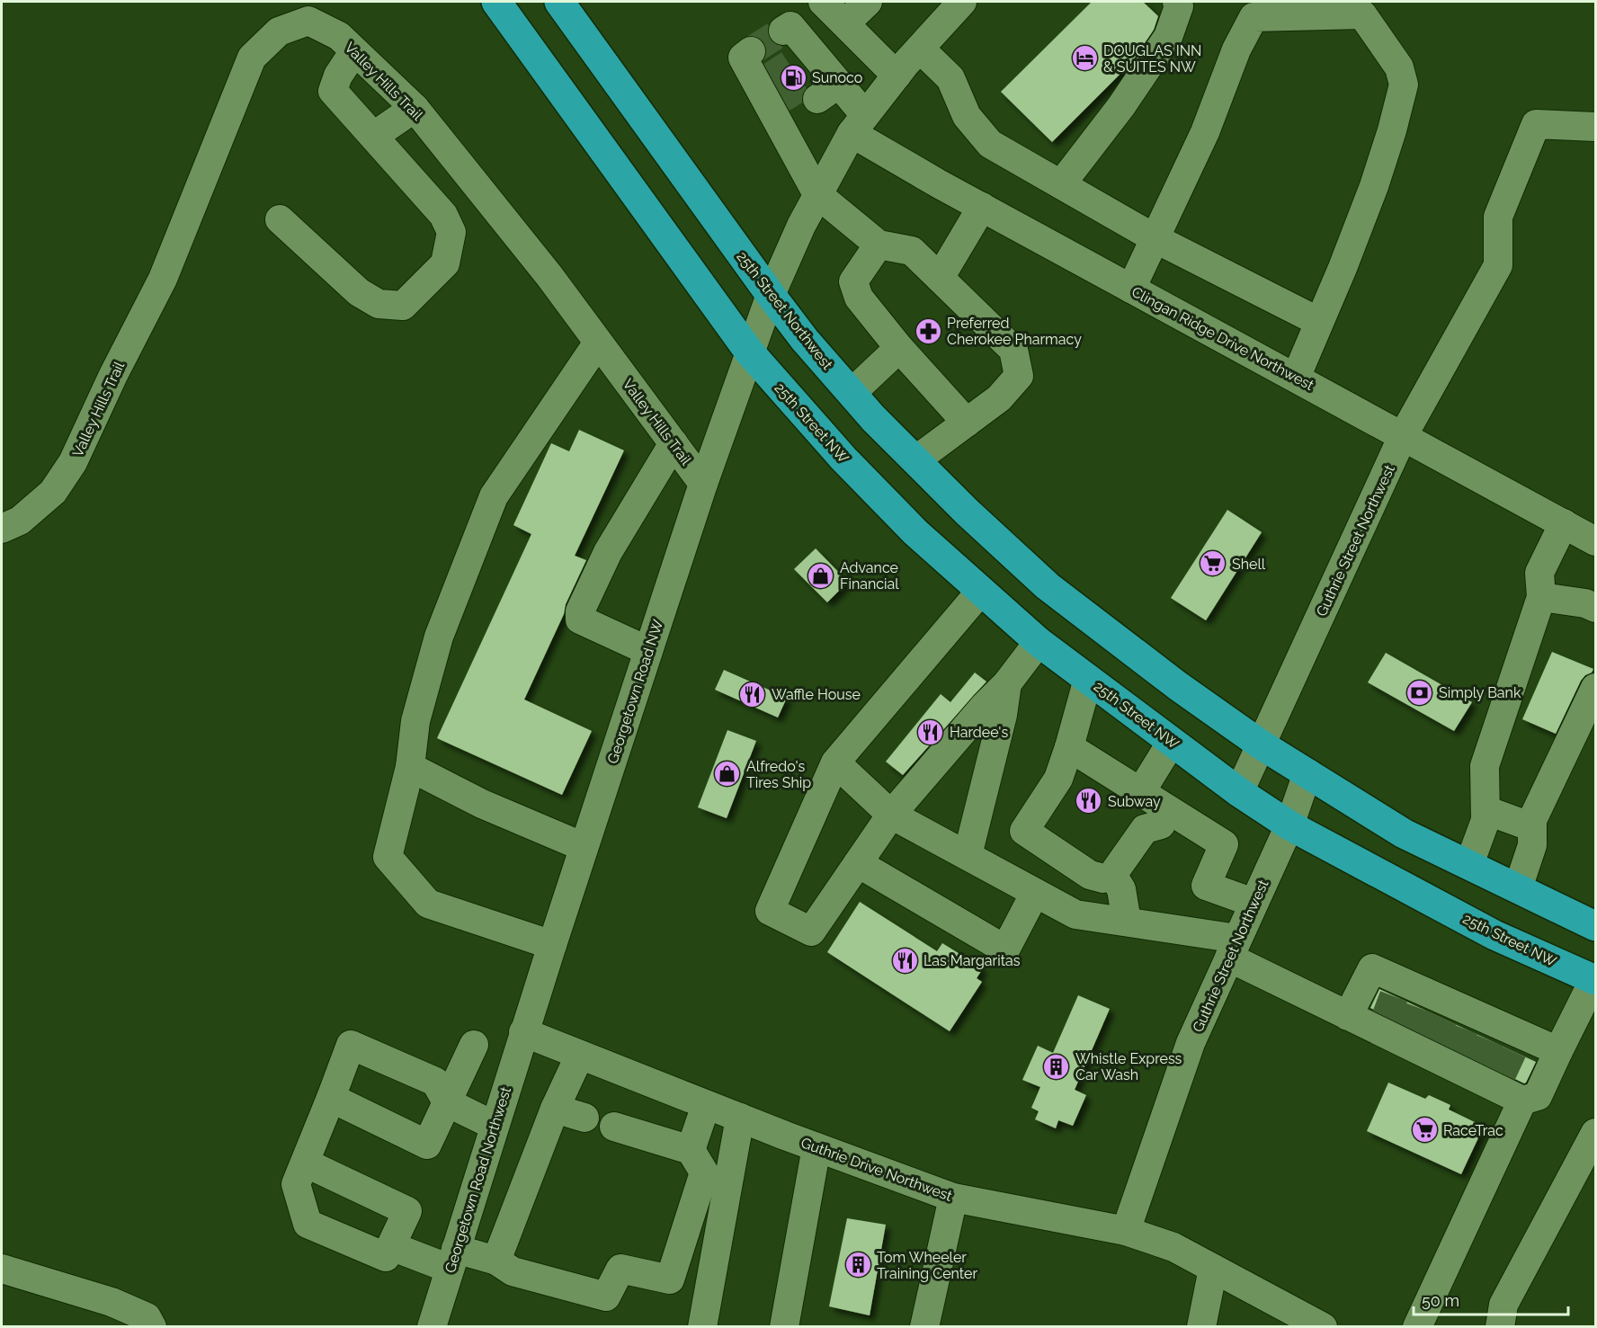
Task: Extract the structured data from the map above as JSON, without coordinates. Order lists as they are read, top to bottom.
{
  "streets": {
    "highway": ["25th Street Northwest", "25th Street NW"],
    "street": [
      "Valley Hills Trail",
      "Clingan Ridge Drive Northwest",
      "Guthrie Street Northwest",
      "Georgetown Road NW",
      "Guthrie Drive Northwest",
      "Georgetown Road Northwest"
    ]
  },
  "crossings": [
    ["Valley Hills Trail", "Georgetown Road NW"],
    ["25th Street Northwest", "Guthrie Street Northwest"],
    ["25th Street Northwest", "Georgetown Road NW"],
    ["Clingan Ridge Drive Northwest", "Guthrie Street Northwest"],
    ["Clingan Ridge Drive Northwest", "Georgetown Road NW"],
    ["25th Street NW", "Guthrie Street Northwest"],
    ["25th Street NW", "Georgetown Road NW"],
    ["Guthrie Street Northwest", "Guthrie Drive Northwest"],
    ["Georgetown Road NW", "Guthrie Drive Northwest"],
    ["Georgetown Road NW", "Georgetown Road Northwest"],
    ["Guthrie Drive Northwest", "Georgetown Road Northwest"]
  ],
  "places": {
    "hotel": ["DOUGLAS INN & SUITES NW"],
    "fuel station": ["Sunoco"],
    "pharmacy": ["Preferred Cherokee Pharmacy"],
    "supermarket": ["Shell", "RaceTrac"],
    "shop": ["Advance Financial", "Alfredo's Tires Ship"],
    "bank": ["Simply Bank"],
    "restaurant": [
      "Waffle House",
      "Hardee's",
      "Subway",
      "Las Margaritas"
    ],
    "building": ["Whistle Express Car Wash", "Tom Wheeler Training Center"]
  },
  "scale_bar": "50 m"
}
